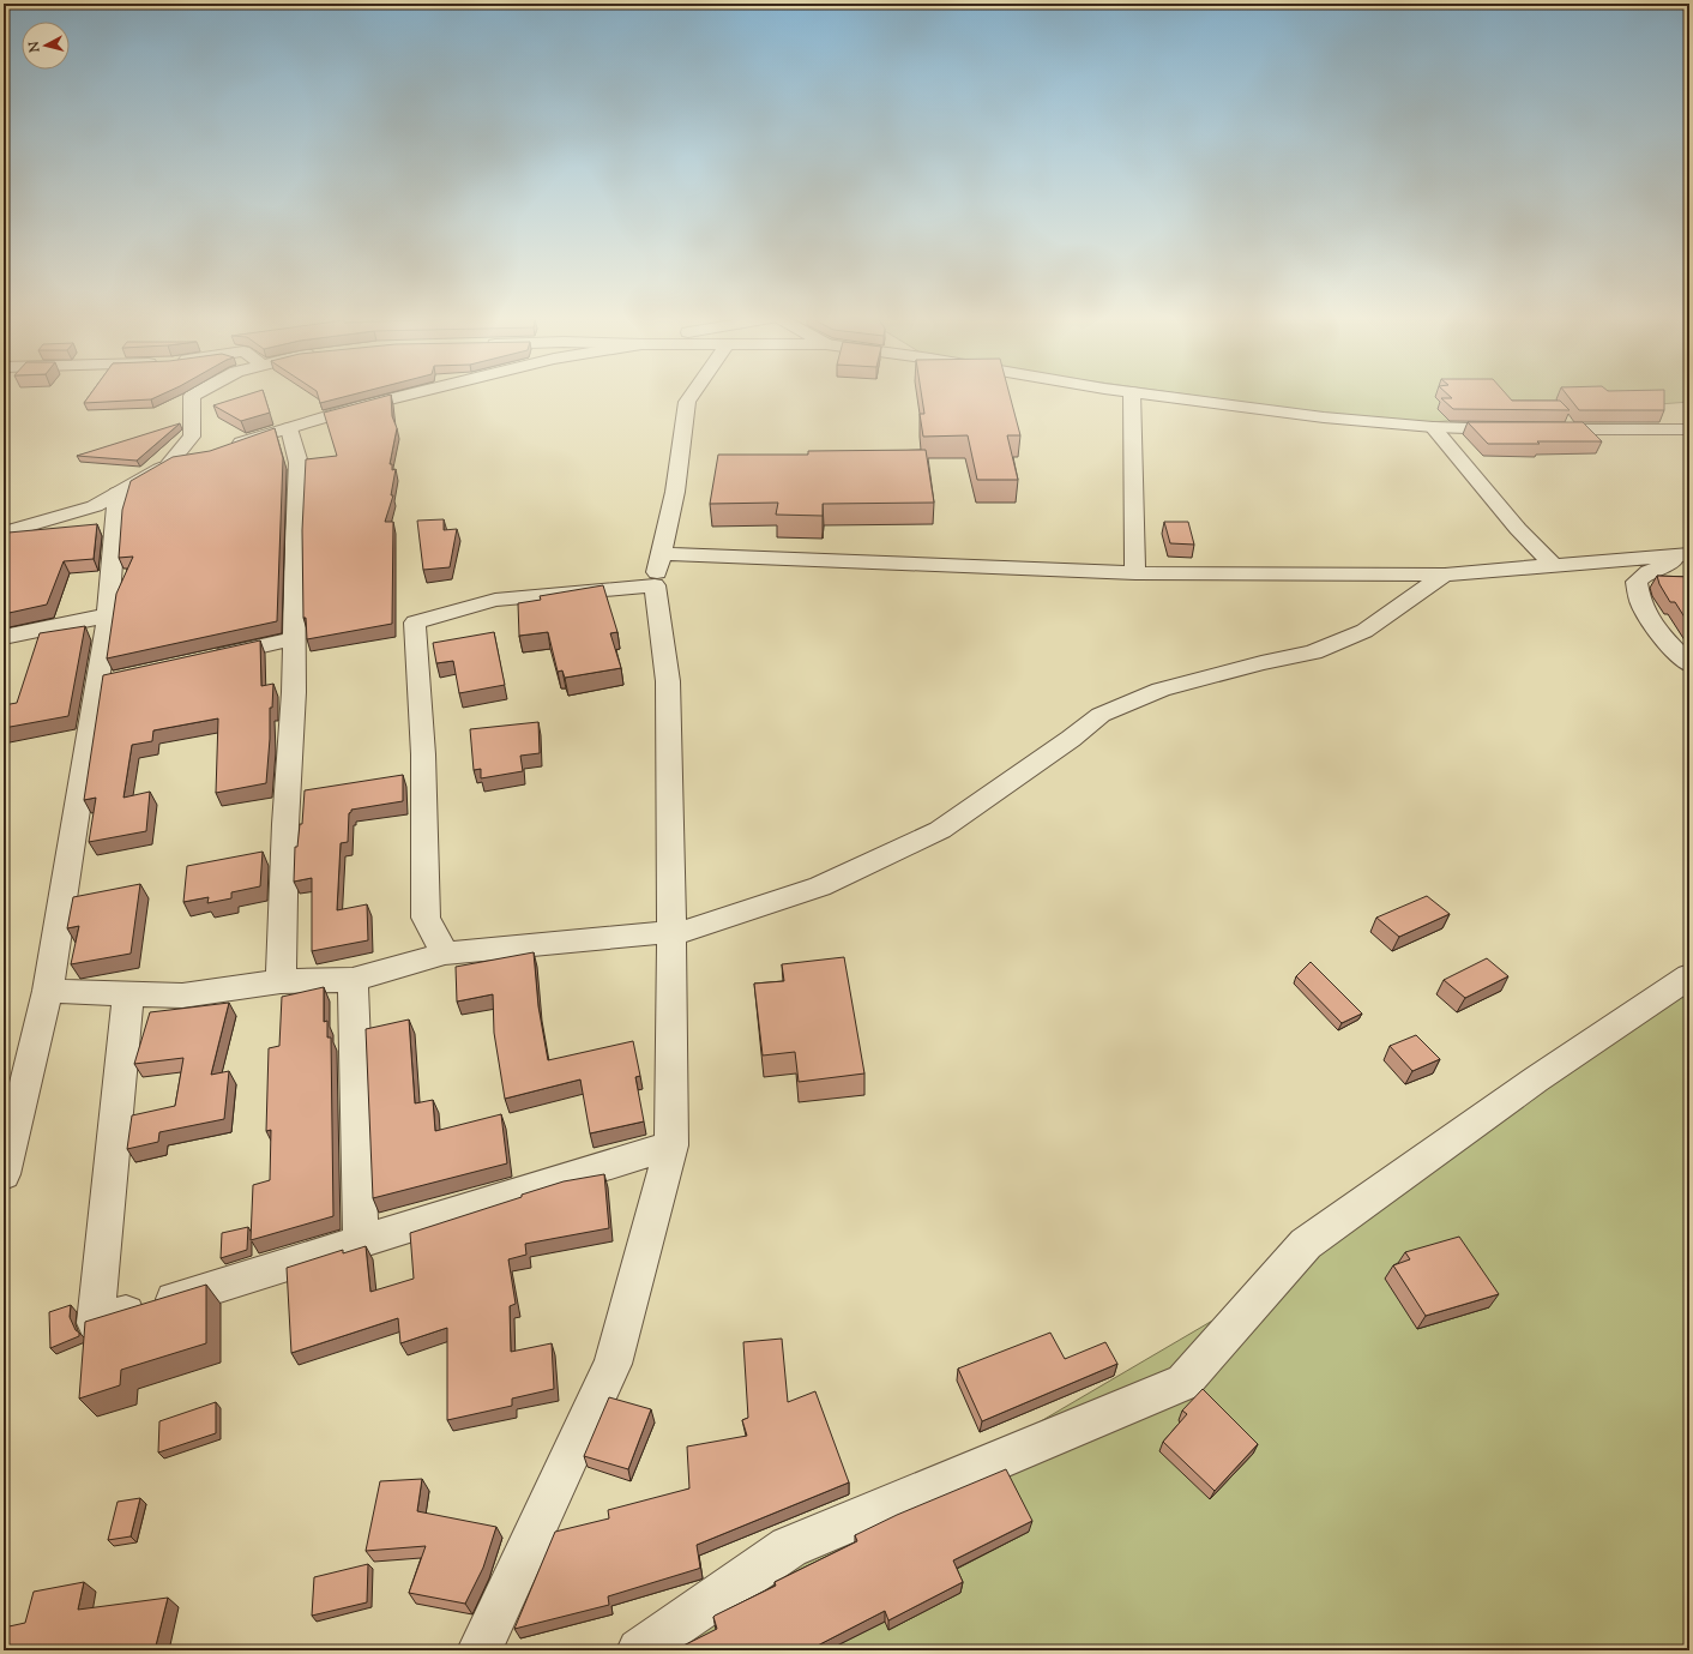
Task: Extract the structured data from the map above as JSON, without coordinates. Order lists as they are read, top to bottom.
{
  "north": "left"
}
